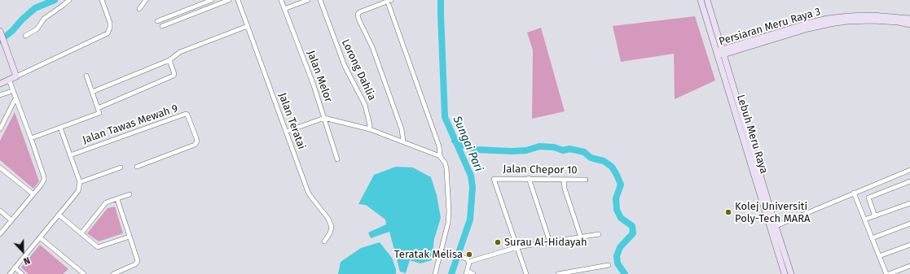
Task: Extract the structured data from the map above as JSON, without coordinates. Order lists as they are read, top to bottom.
{
  "streets": {
    "main road": ["Persiaran Meru Raya 3", "Lebuh Meru Raya"],
    "street": [
      "Lorong Dahlia",
      "Jalan Melor",
      "Jalan Teratai",
      "Jalan Tawas Mewah 9",
      "Jalan Chepor 10"
    ]
  },
  "crossings": [
    ["Persiaran Meru Raya 3", "Lebuh Meru Raya"]
  ],
  "water": ["Sungai Pari"],
  "places": ["Kolej Universiti Poly-Tech MARA", "Surau Al-Hidayah", "Teratak Melisa"],
  "north": "bottom"
}
